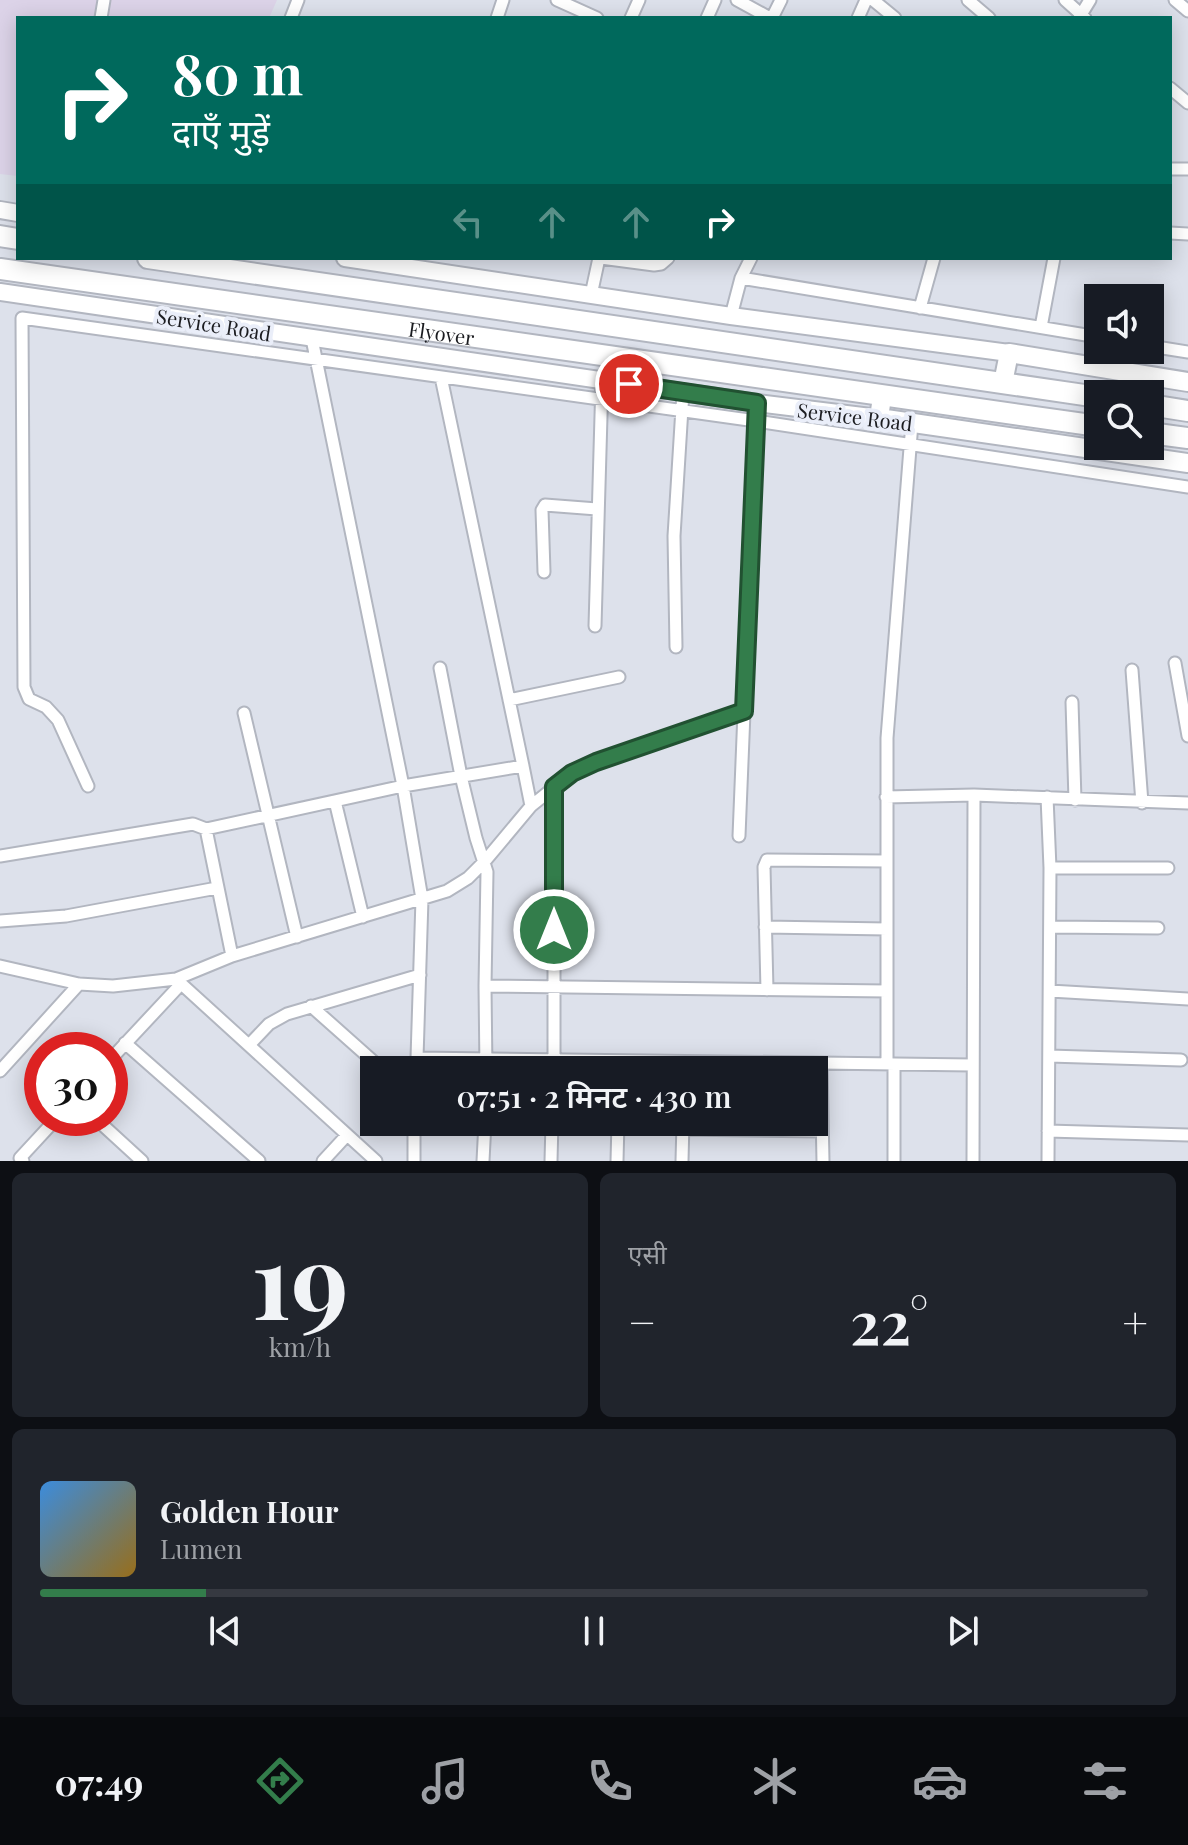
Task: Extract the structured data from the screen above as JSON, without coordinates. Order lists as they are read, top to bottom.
{
  "streets": {
    "highway": ["Flyover"],
    "main road": ["Service Road"]
  },
  "page": {
    "turn": ["80 m", "दाएँ मुड़ें"],
    "limit": "30",
    "trip": "07:51 · 2 मिनट · 430 m",
    "tile": [
      ["19", "km/h"],
      "एसी"
    ],
    "heat": ["−", "22°", "+"],
    "song": ["Golden Hour", "Lumen"],
    "tabs": "07:49"
  }
}
